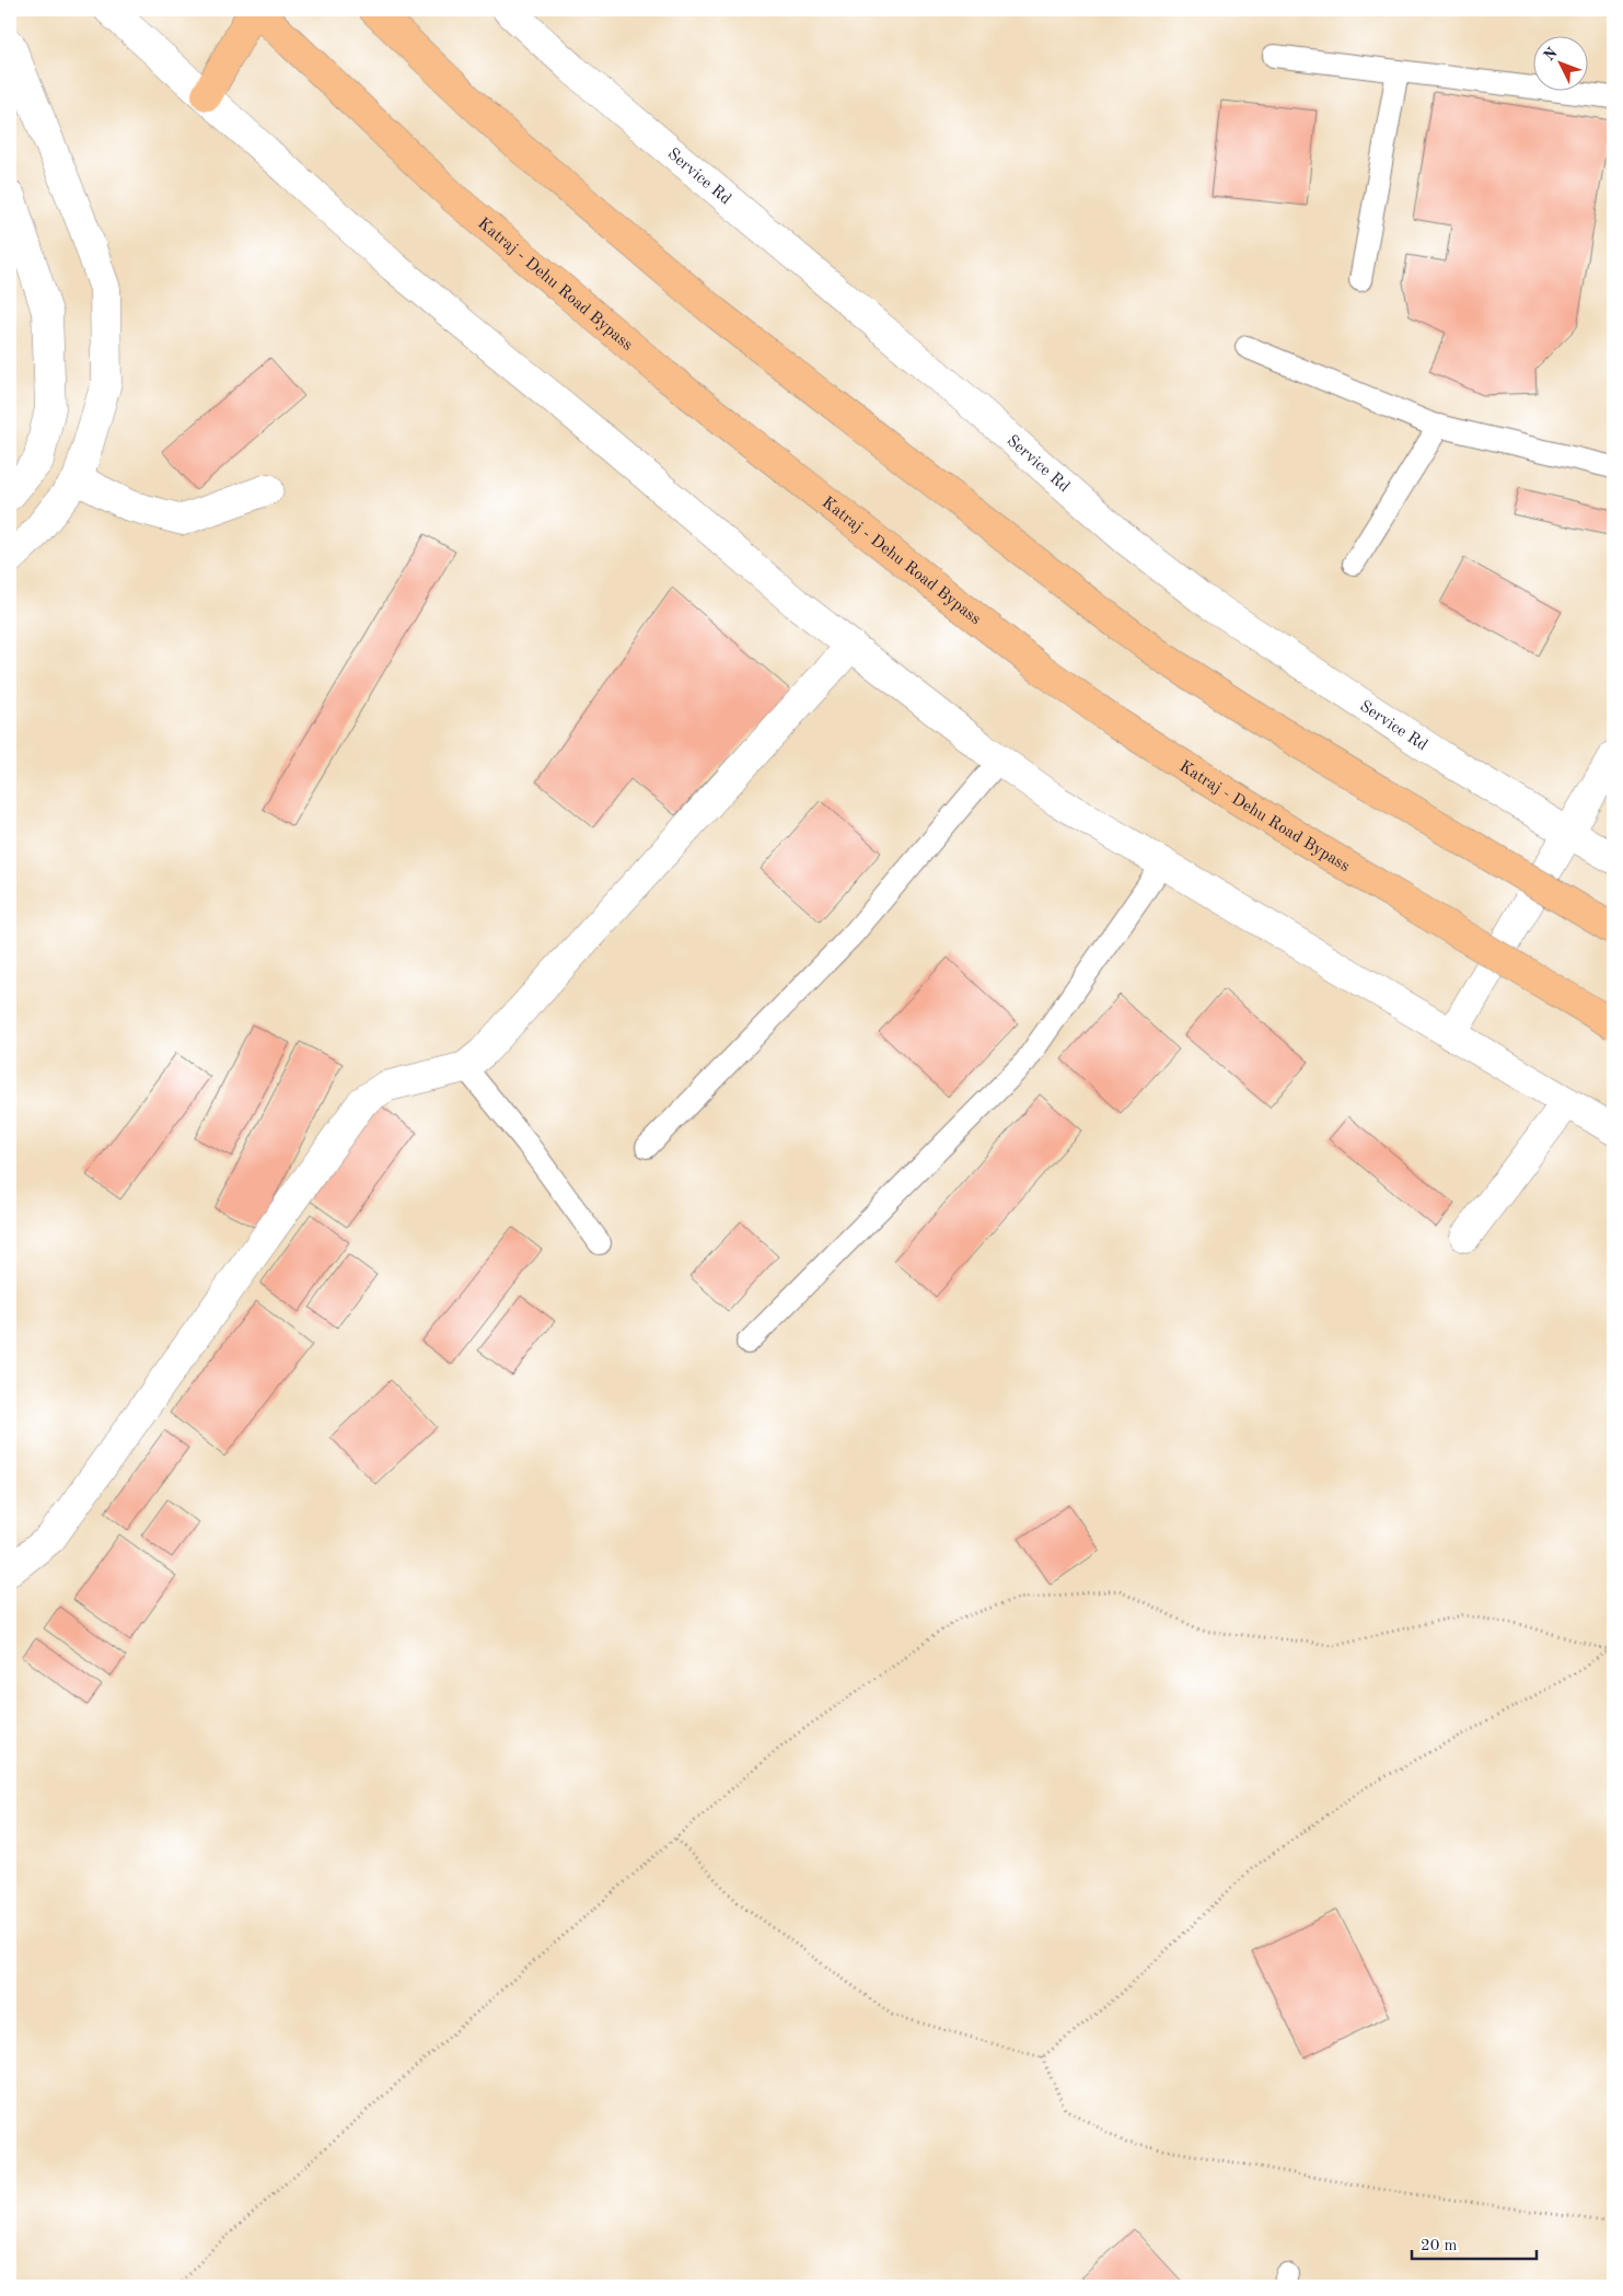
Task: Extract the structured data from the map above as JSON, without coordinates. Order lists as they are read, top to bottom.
{
  "streets": {
    "highway": ["Katraj - Dehu Road Bypass"],
    "street": ["Service Rd"]
  },
  "scale_bar": "20 m",
  "north": "top left"
}
